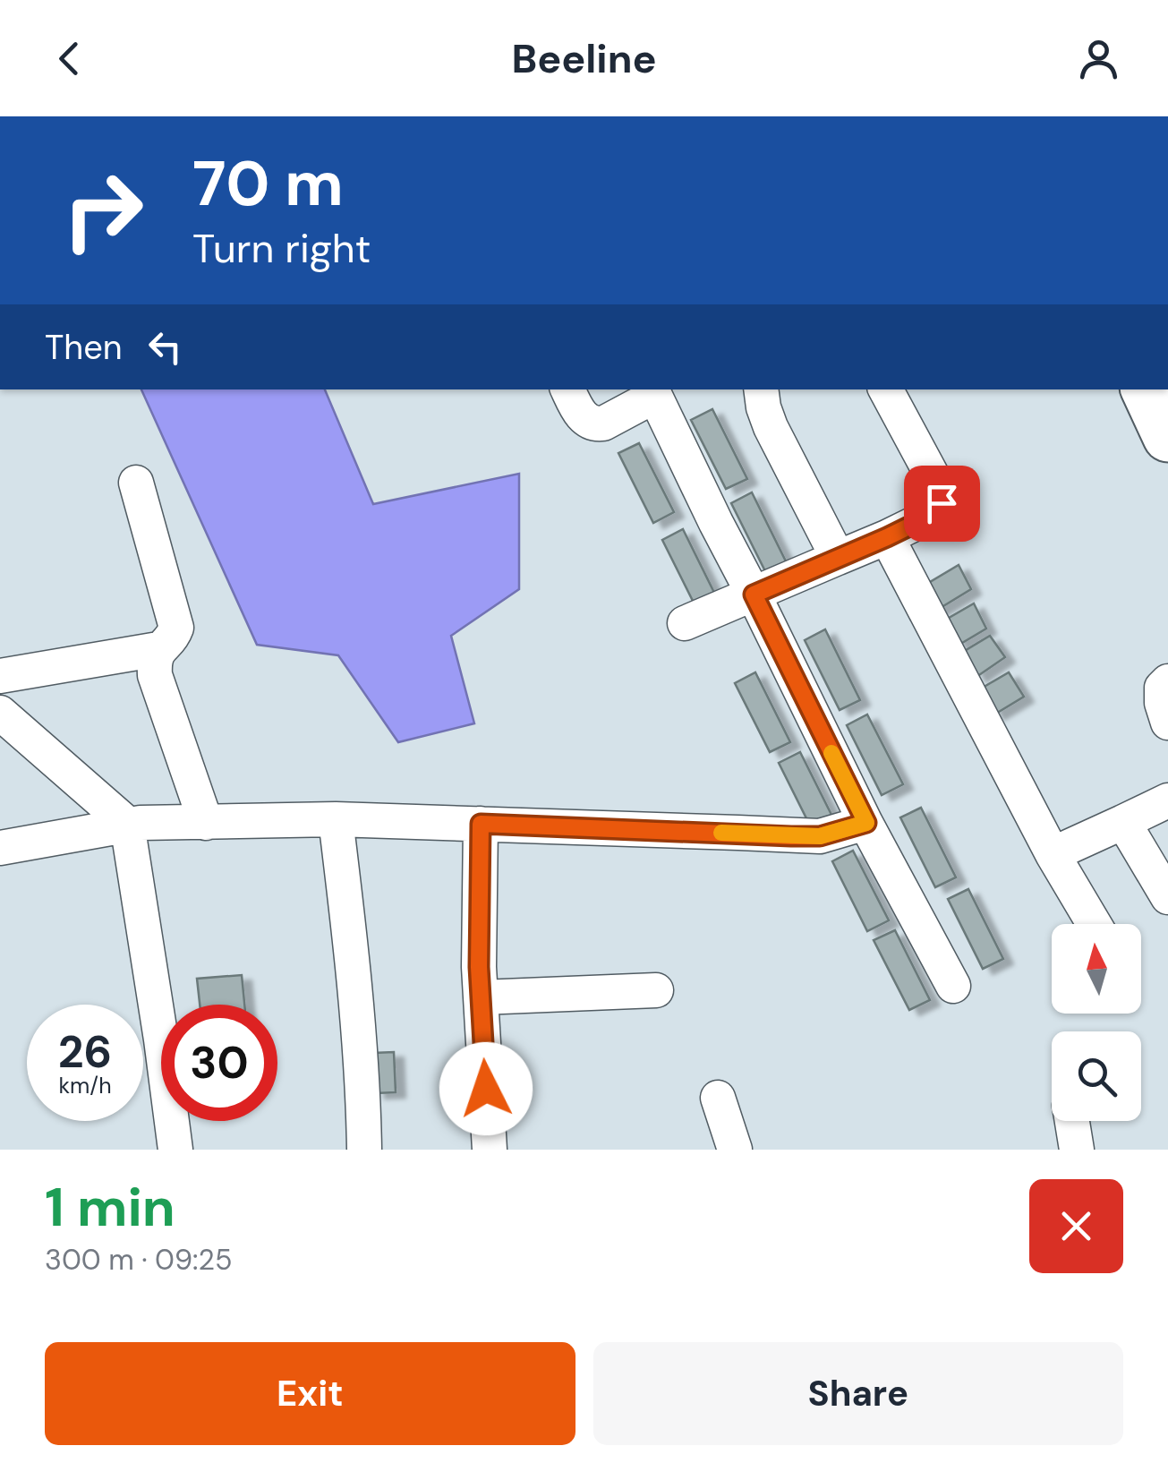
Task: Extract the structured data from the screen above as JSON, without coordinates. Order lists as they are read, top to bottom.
{
  "north": "top",
  "page": {
    "header": "Beeline",
    "turn": ["70 m", "Turn right"],
    "then": "Then",
    "speed": "26 km/h",
    "limit": "30",
    "heading": ["1 min", "300 m · 09:25"],
    "buttons": ["Exit", "Share"]
  }
}
